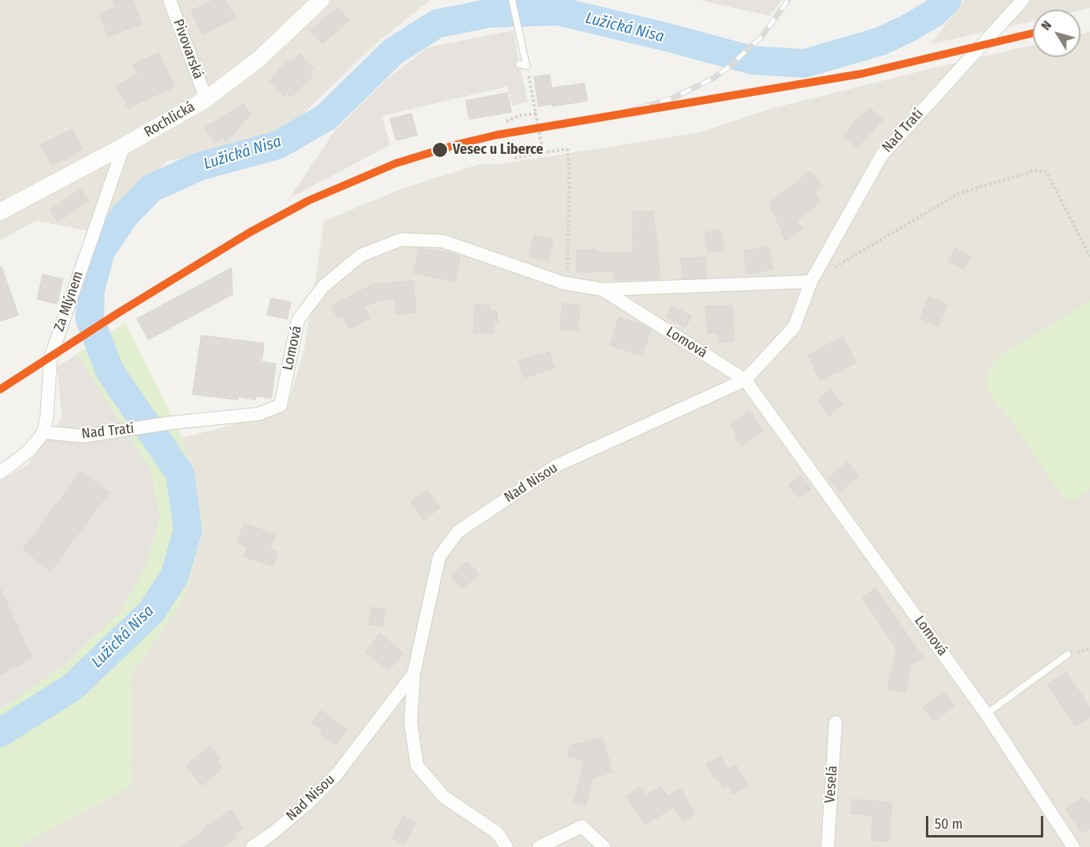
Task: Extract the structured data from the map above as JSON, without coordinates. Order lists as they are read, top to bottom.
{
  "streets": {
    "street": [
      "Pivovarská",
      "Rochlická",
      "Nad Tratí",
      "Za Mlýnem",
      "Lomová",
      "Nad Nisou",
      "Veselá"
    ]
  },
  "crossings": [
    ["Pivovarská", "Rochlická"],
    ["Rochlická", "Za Mlýnem"],
    ["Nad Tratí", "Za Mlýnem"],
    ["Nad Tratí", "Lomová"],
    ["Nad Tratí", "Nad Nisou"],
    ["Lomová", "Nad Nisou"]
  ],
  "water": ["Lužická Nisa"],
  "places": ["Vesec u Liberce"],
  "scale_bar": "50 m",
  "north": "top left"
}
